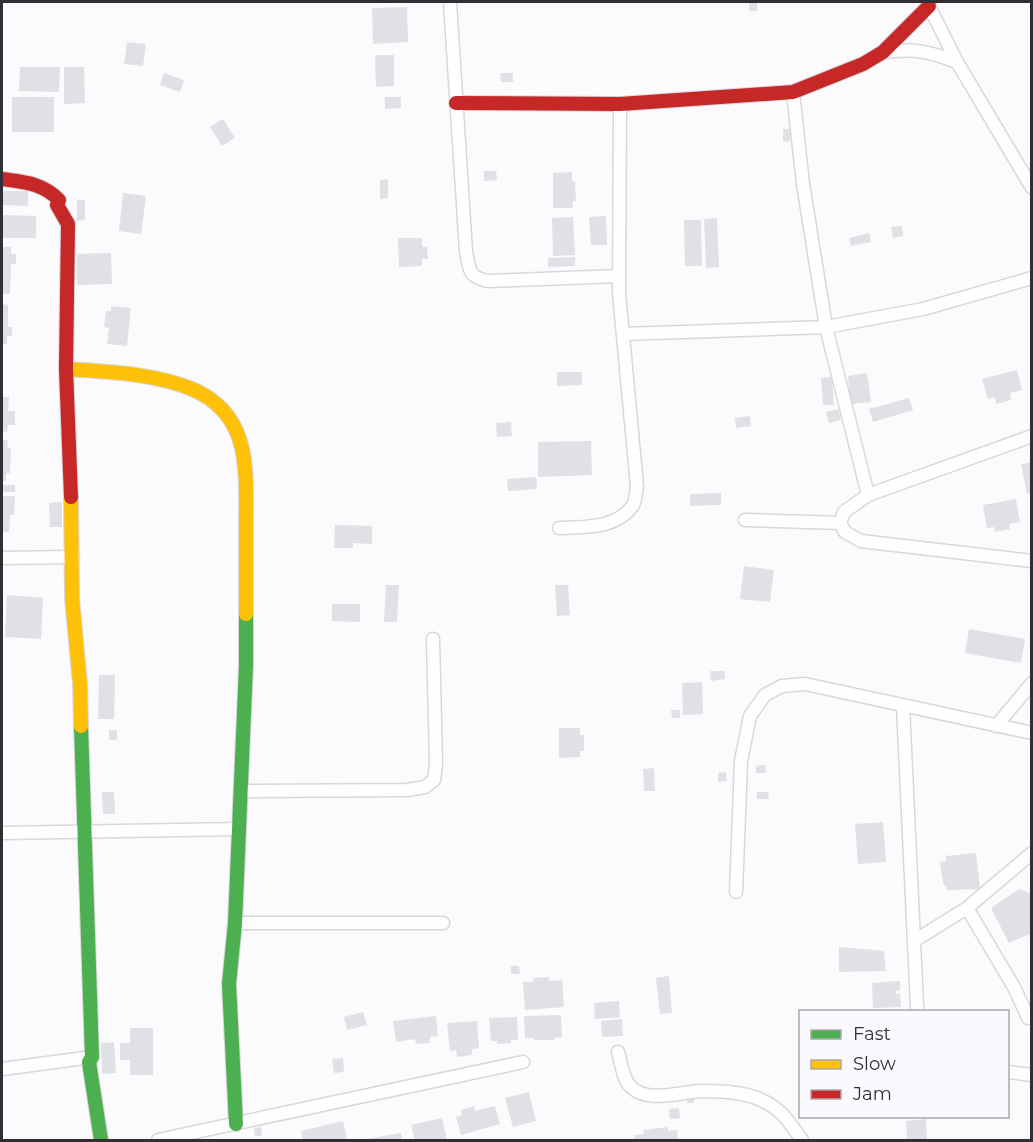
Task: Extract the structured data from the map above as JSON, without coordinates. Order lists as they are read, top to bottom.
{
  "legend": ["Fast", "Slow", "Jam"]
}
